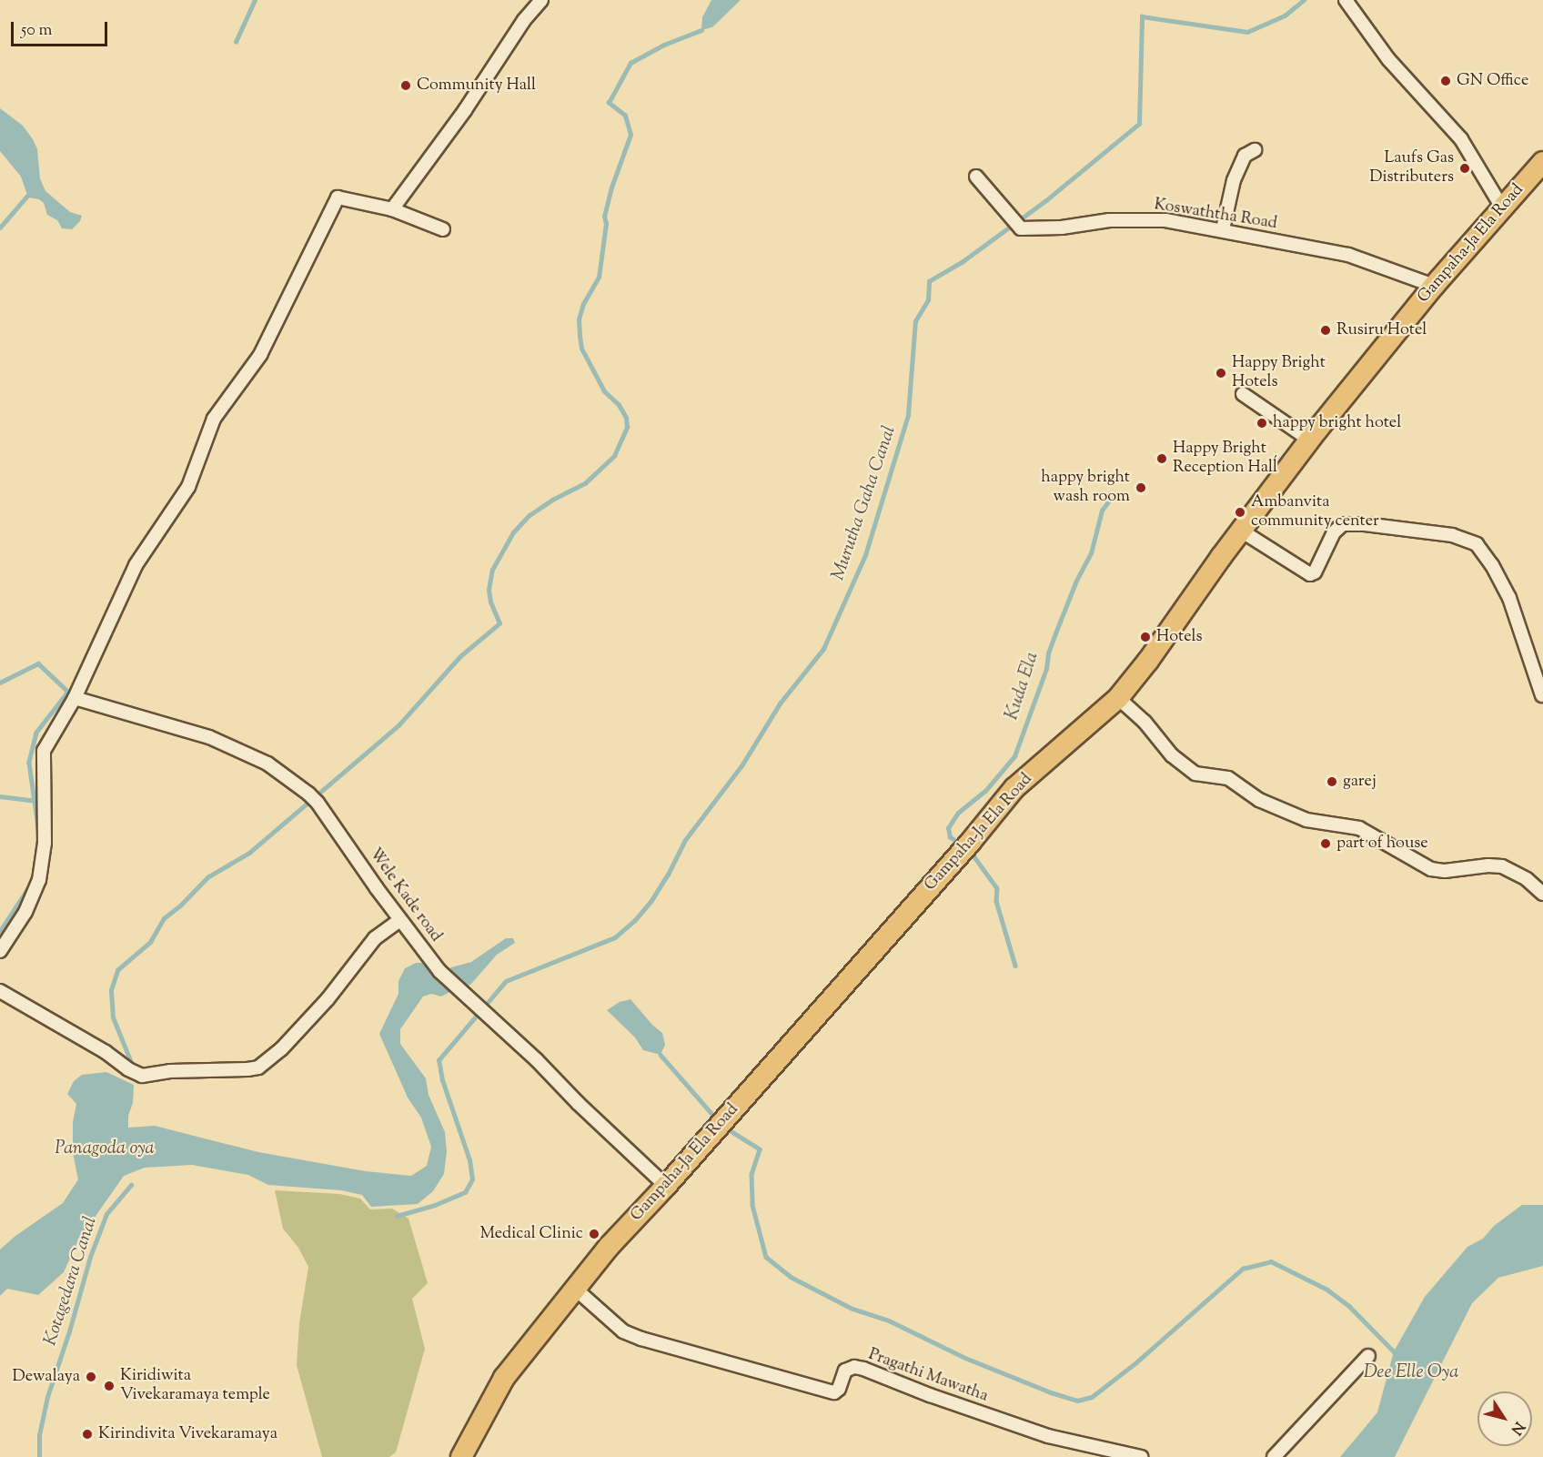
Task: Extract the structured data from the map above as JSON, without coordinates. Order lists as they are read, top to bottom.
{
  "streets": {
    "highway": ["Gampaha-Ja Ela Road"],
    "street": ["Koswaththa Road", "Wele Kade road", "Pragathi Mawatha"]
  },
  "crossings": [
    ["Koswaththa Road", "Gampaha-Ja Ela Road"],
    ["Gampaha-Ja Ela Road", "Wele Kade road"],
    ["Gampaha-Ja Ela Road", "Pragathi Mawatha"]
  ],
  "water": [
    "Murutha Gaha Canal",
    "Kuda Ela",
    "Panagoda oya",
    "Kotagedara Canal",
    "Dee Elle Oya"
  ],
  "places": [
    "GN Office",
    "Community Hall",
    "Laufs Gas Distributers",
    "Rusiru Hotel",
    "Happy Bright Hotels",
    "happy bright hotel",
    "Happy Bright Reception Halĺ",
    "happy bright wash room",
    "Ambanvita community center",
    "Hotels",
    "garej",
    "part of house",
    "Medical Clinic",
    "Dewalaya",
    "Kiridiwita Vivekaramaya temple",
    "Kirindivita Vivekaramaya"
  ],
  "scale_bar": "50 m",
  "north": "bottom right"
}
